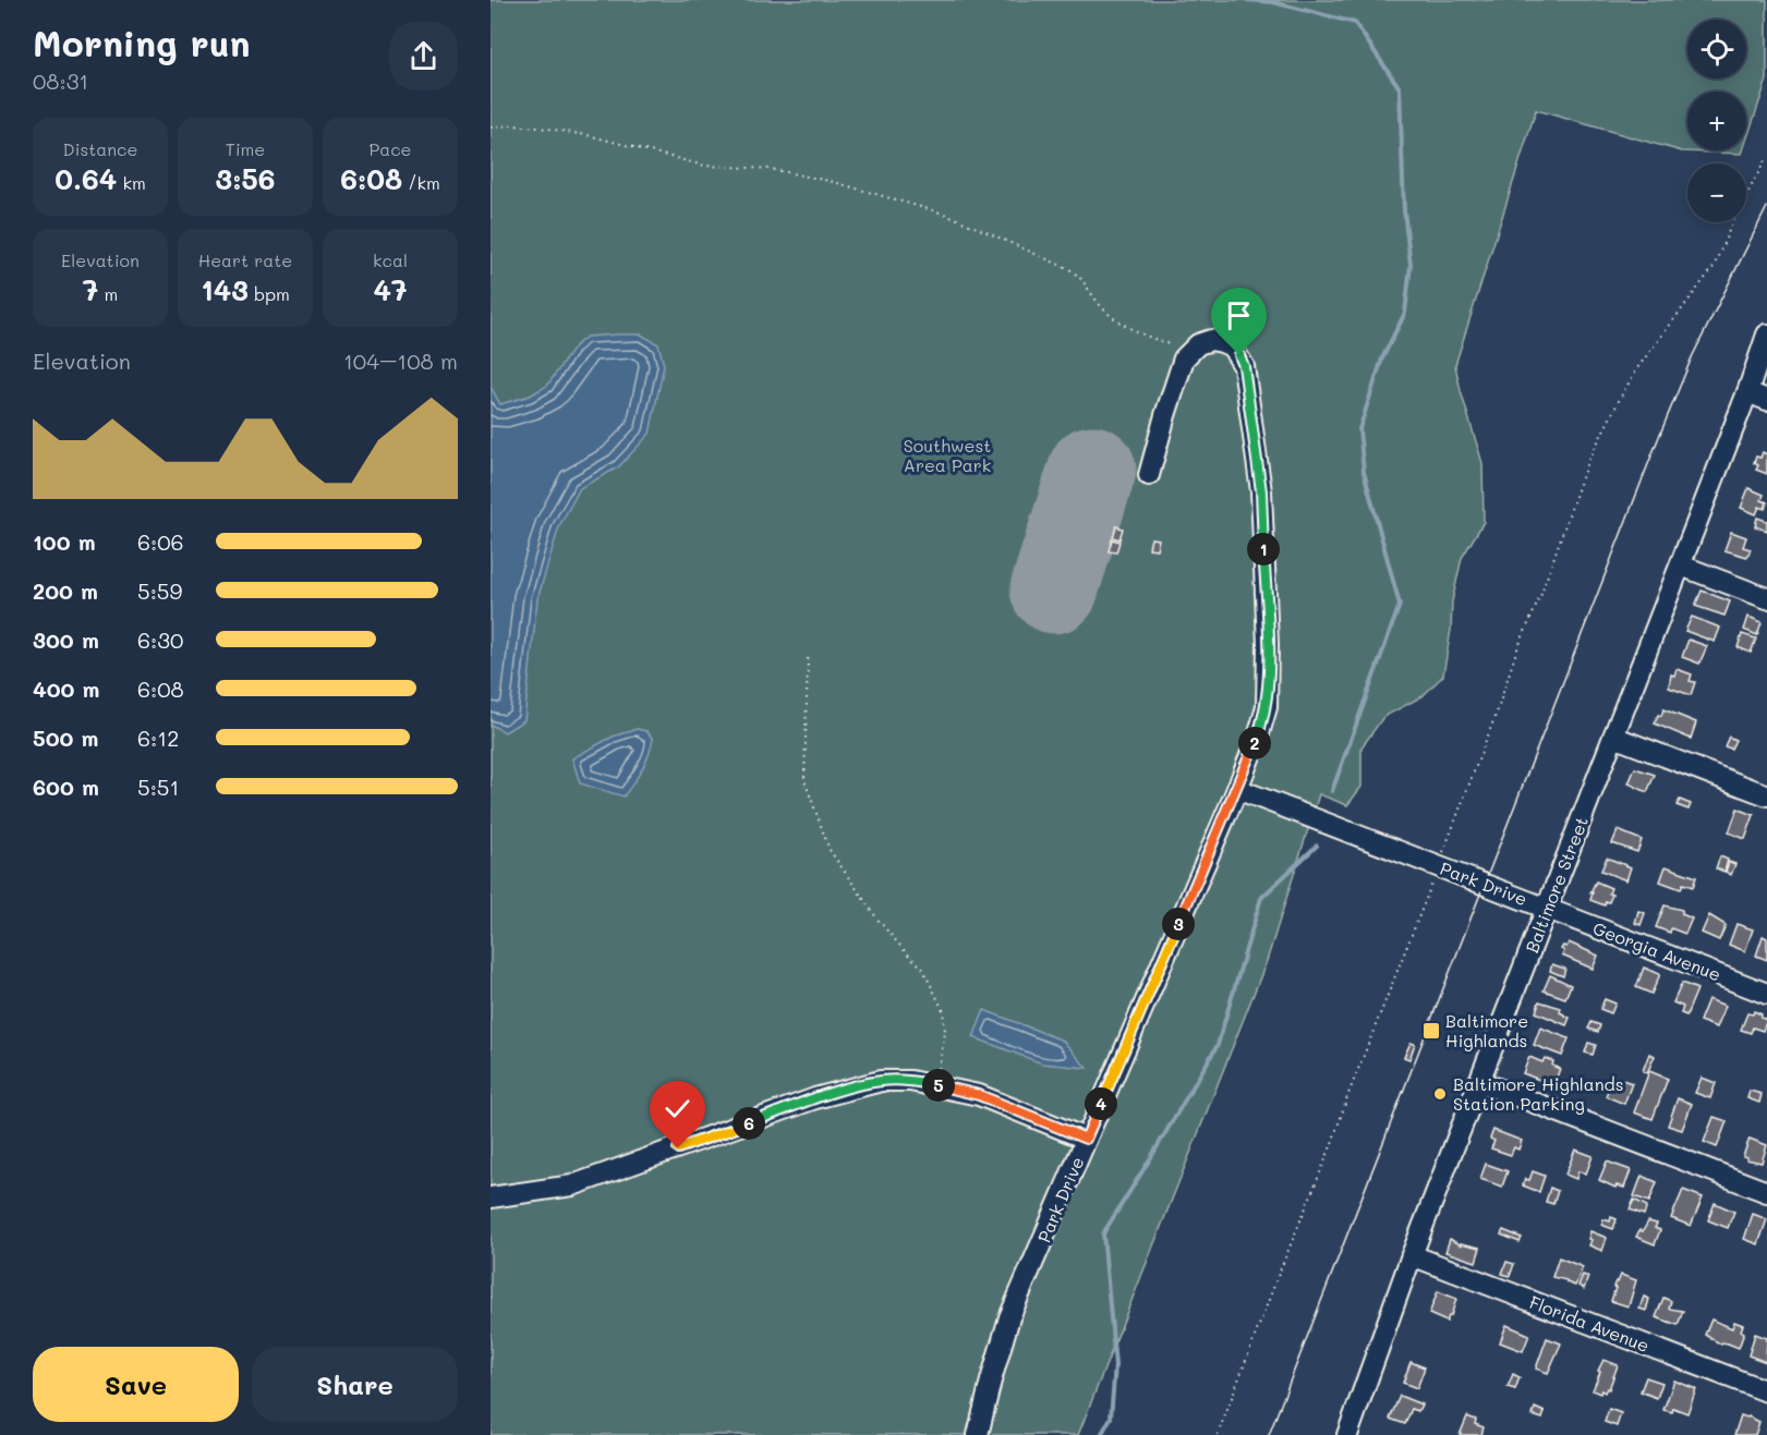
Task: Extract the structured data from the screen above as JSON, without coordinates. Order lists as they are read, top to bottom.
{
  "streets": {
    "street": [
      "Park Drive",
      "Baltimore Street",
      "Georgia Avenue",
      "Florida Avenue"
    ]
  },
  "crossings": [
    ["Park Drive", "Baltimore Street"],
    ["Park Drive", "Georgia Avenue"],
    ["Baltimore Street", "Georgia Avenue"],
    ["Baltimore Street", "Florida Avenue"]
  ],
  "parks": ["Southwest Area Park"],
  "places": {
    "transit": ["Baltimore Highlands"],
    "other": ["Baltimore Highlands Station Parking"]
  },
  "page": {
    "heading": ["Morning run", "08:31"],
    "map_buttons": ["+", "−"],
    "stats": [
      ["Distance", "0.64 km"],
      ["Time", "3:56"],
      ["Pace", "6:08 /km"],
      ["Elevation", "7 m"],
      ["Heart rate", "143 bpm"],
      ["kcal", "47"]
    ],
    "chart": ["Elevation", "104–108 m"],
    "list": [
      {
        "name": "100 m",
        "note": "6:06"
      },
      {
        "name": "200 m",
        "note": "5:59"
      },
      {
        "name": "300 m",
        "note": "6:30"
      },
      {
        "name": "400 m",
        "note": "6:08"
      },
      {
        "name": "500 m",
        "note": "6:12"
      },
      {
        "name": "600 m",
        "note": "5:51"
      }
    ],
    "pins": [
      "1",
      "2",
      "3",
      "5",
      "4",
      "6"
    ],
    "buttons": ["Save", "Share"]
  }
}
